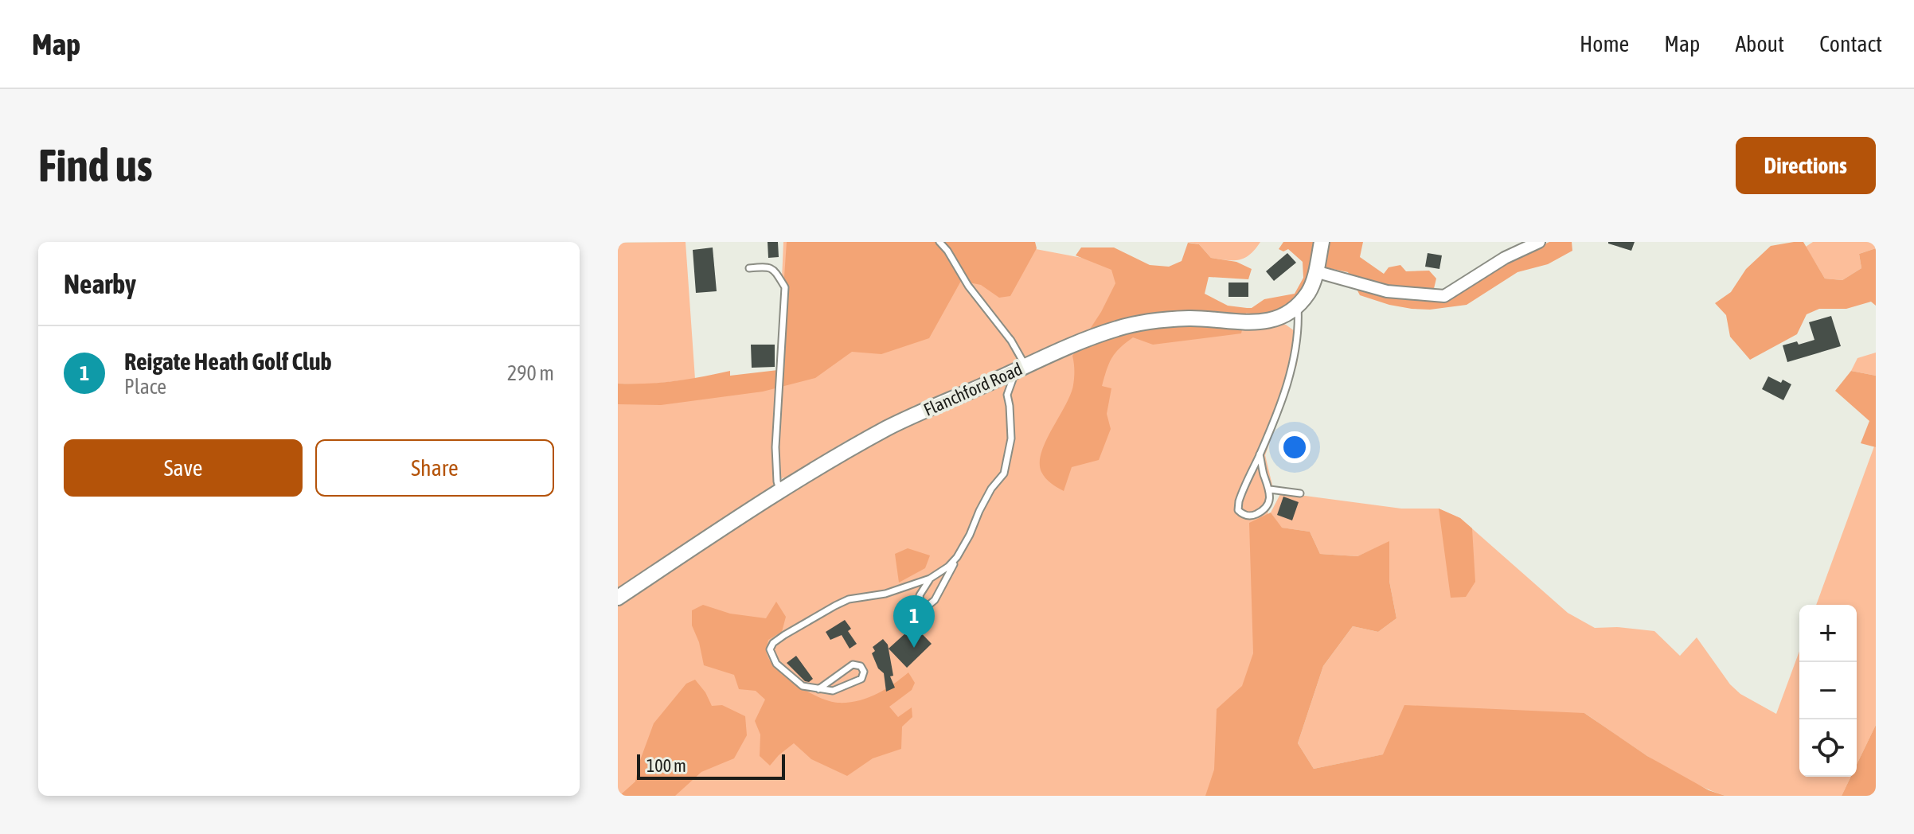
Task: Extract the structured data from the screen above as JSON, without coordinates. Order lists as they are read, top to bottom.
{
  "streets": {
    "street": ["Flanchford Road"]
  },
  "scale_bar": "100 m",
  "page": {
    "header": "Map",
    "nav": [
      "Home",
      "Map",
      "About",
      "Contact"
    ],
    "buttons": [
      "Directions",
      ["Save", "Share"]
    ],
    "title": "Find us",
    "heading": "Nearby",
    "list": [
      {
        "mark": "1",
        "name": "Reigate Heath Golf Club",
        "note": "Place",
        "value": "290 m"
      }
    ],
    "pins": "1",
    "map_buttons": ["+", "−"],
    "scale": "100 m"
  }
}
